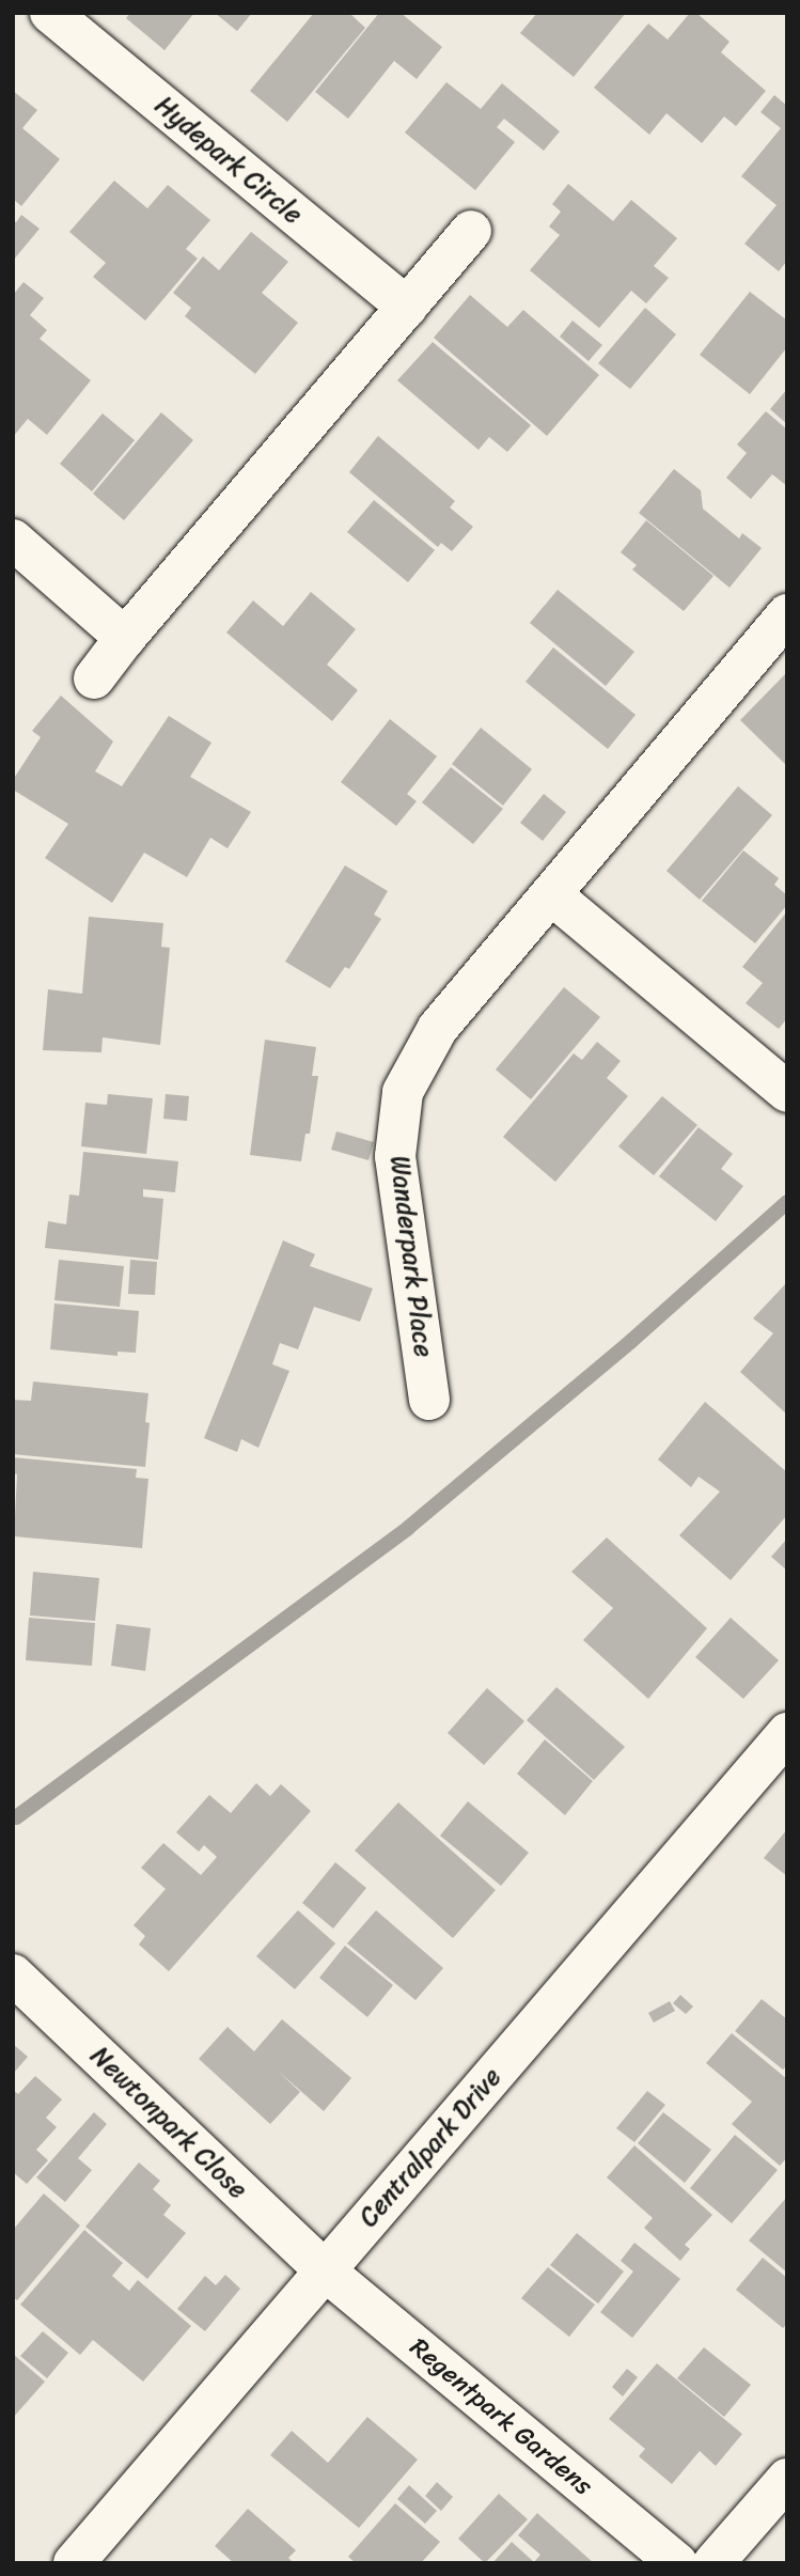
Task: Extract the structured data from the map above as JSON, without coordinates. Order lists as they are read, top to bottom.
{
  "streets": {
    "street": [
      "Hydepark Circle",
      "Wanderpark Place",
      "Newtonpark Close",
      "Centralpark Drive",
      "Regentpark Gardens"
    ]
  },
  "crossings": [
    ["Newtonpark Close", "Centralpark Drive"],
    ["Newtonpark Close", "Regentpark Gardens"],
    ["Centralpark Drive", "Regentpark Gardens"]
  ]
}
